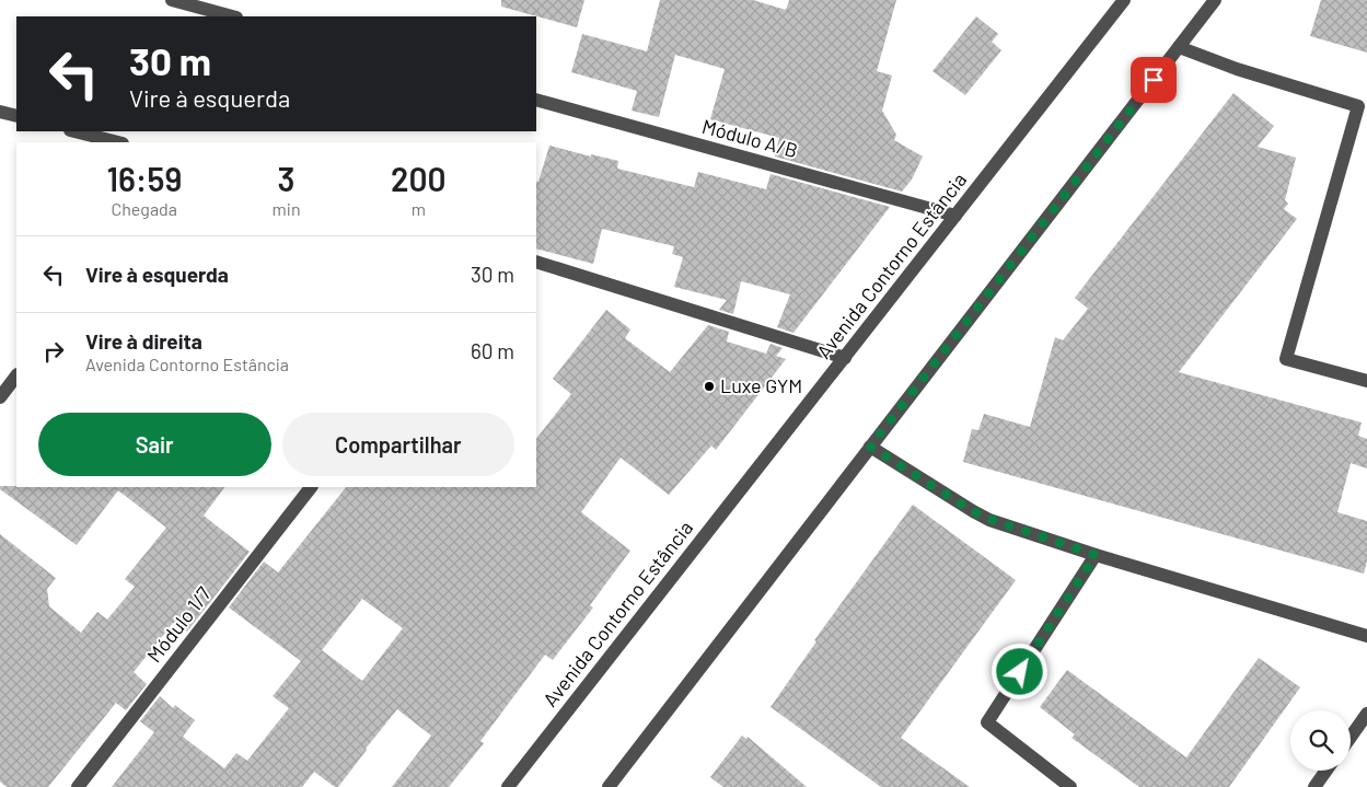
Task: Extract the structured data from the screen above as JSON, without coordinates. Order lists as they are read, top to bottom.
{
  "streets": {
    "street": ["Módulo A/B", "Avenida Contorno Estância", "Módulo 1/7"]
  },
  "crossings": [
    ["Módulo A/B", "Avenida Contorno Estância"]
  ],
  "places": ["Luxe GYM"],
  "page": {
    "turn": ["30 m", "Vire à esquerda"],
    "eta": [
      "16:59",
      "Chegada",
      "3",
      "min",
      "200",
      "m"
    ],
    "list": [
      {
        "name": "Vire à esquerda",
        "value": "30 m"
      },
      {
        "name": "Vire à direita",
        "note": "Avenida Contorno Estância",
        "value": "60 m"
      }
    ],
    "buttons": ["Sair", "Compartilhar"]
  }
}
